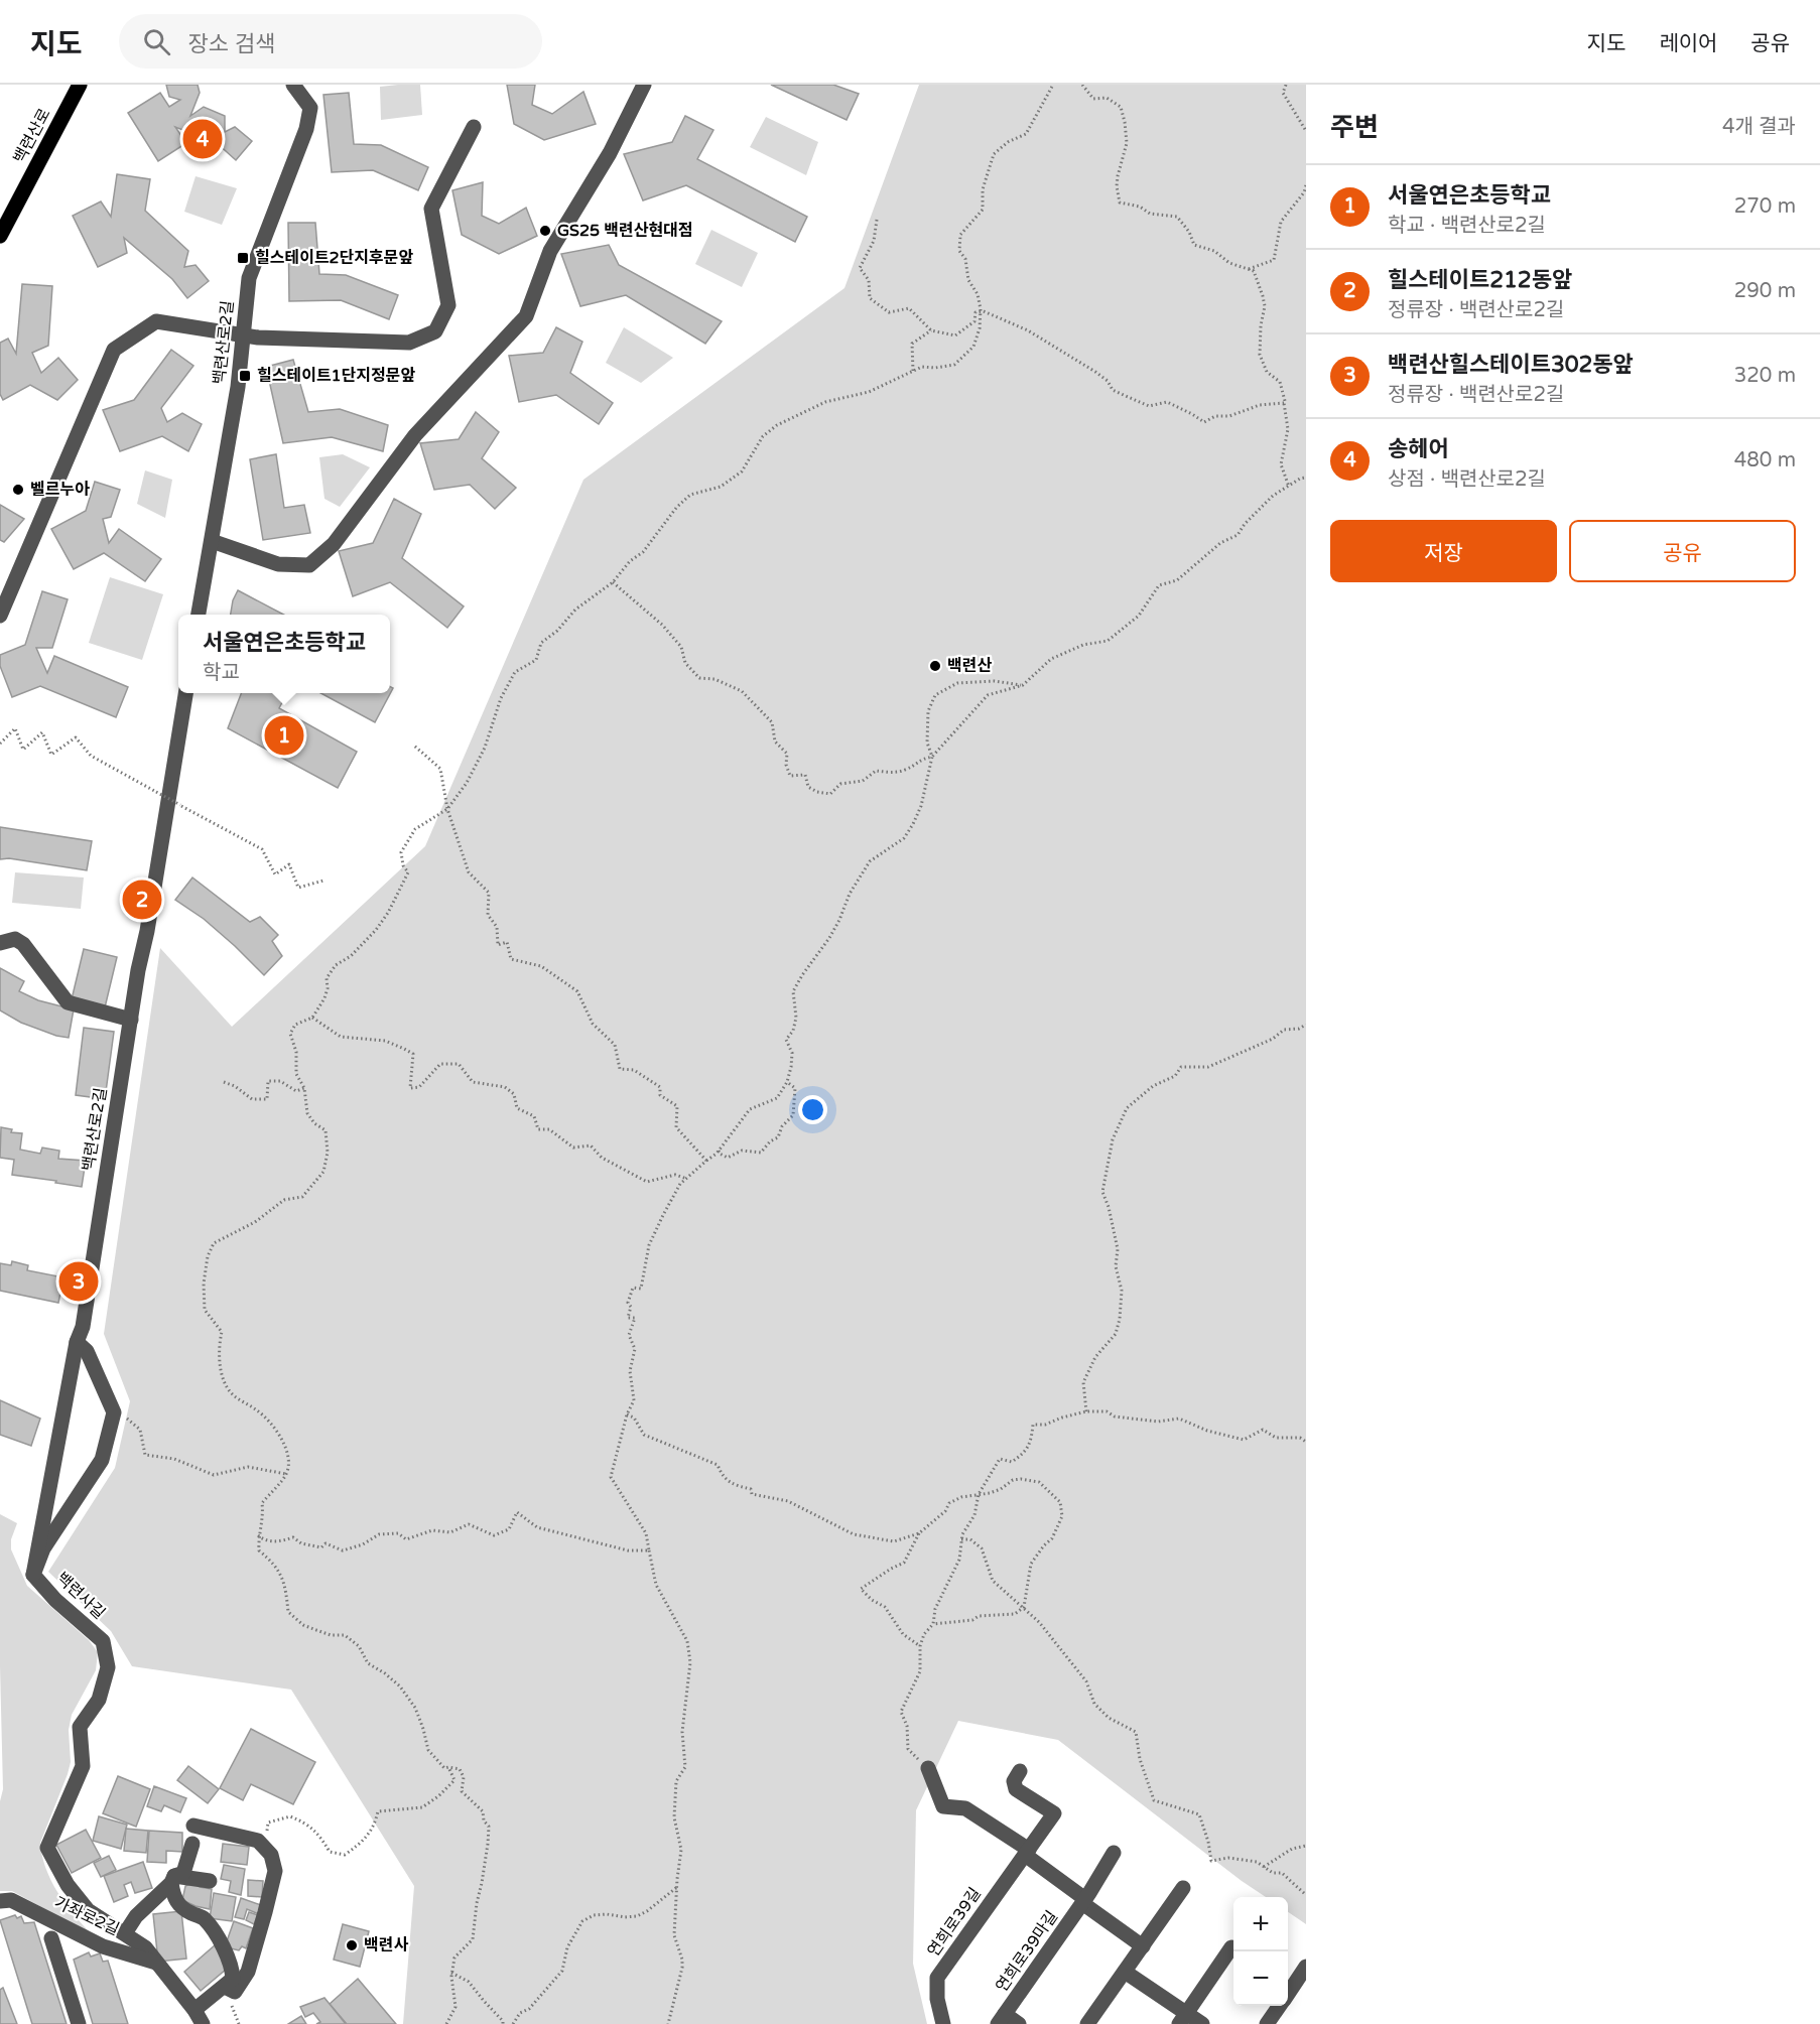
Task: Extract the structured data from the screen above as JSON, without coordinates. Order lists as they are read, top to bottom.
{
  "streets": {
    "main road": ["백련산로"],
    "street": [
      "백련산로2길",
      "백련사길",
      "가좌로2길",
      "연희로39길",
      "연희로39마길"
    ]
  },
  "crossings": [
    ["백련산로2길", "백련사길"],
    ["백련사길", "가좌로2길"]
  ],
  "places": {
    "other": [
      "GS25 백련산현대점",
      "벨르누아",
      "백련산",
      "백련사"
    ],
    "transit": ["힐스테이트2단지후문앞", "힐스테이트1단지정문앞"]
  },
  "page": {
    "header": "지도",
    "search": "장소 검색",
    "nav": ["지도", "레이어", "공유"],
    "heading": ["주변", "4개 결과"],
    "pins": [
      "4",
      "1",
      "2",
      "3"
    ],
    "list": [
      {
        "mark": "1",
        "name": "서울연은초등학교",
        "note": "학교 · 백련산로2길",
        "value": "270 m"
      },
      {
        "mark": "2",
        "name": "힐스테이트212동앞",
        "note": "정류장 · 백련산로2길",
        "value": "290 m"
      },
      {
        "mark": "3",
        "name": "백련산힐스테이트302동앞",
        "note": "정류장 · 백련산로2길",
        "value": "320 m"
      },
      {
        "mark": "4",
        "name": "송헤어",
        "note": "상점 · 백련산로2길",
        "value": "480 m"
      }
    ],
    "buttons": ["저장", "공유"],
    "popup": ["서울연은초등학교", "학교"],
    "map_buttons": ["+", "−"]
  }
}
